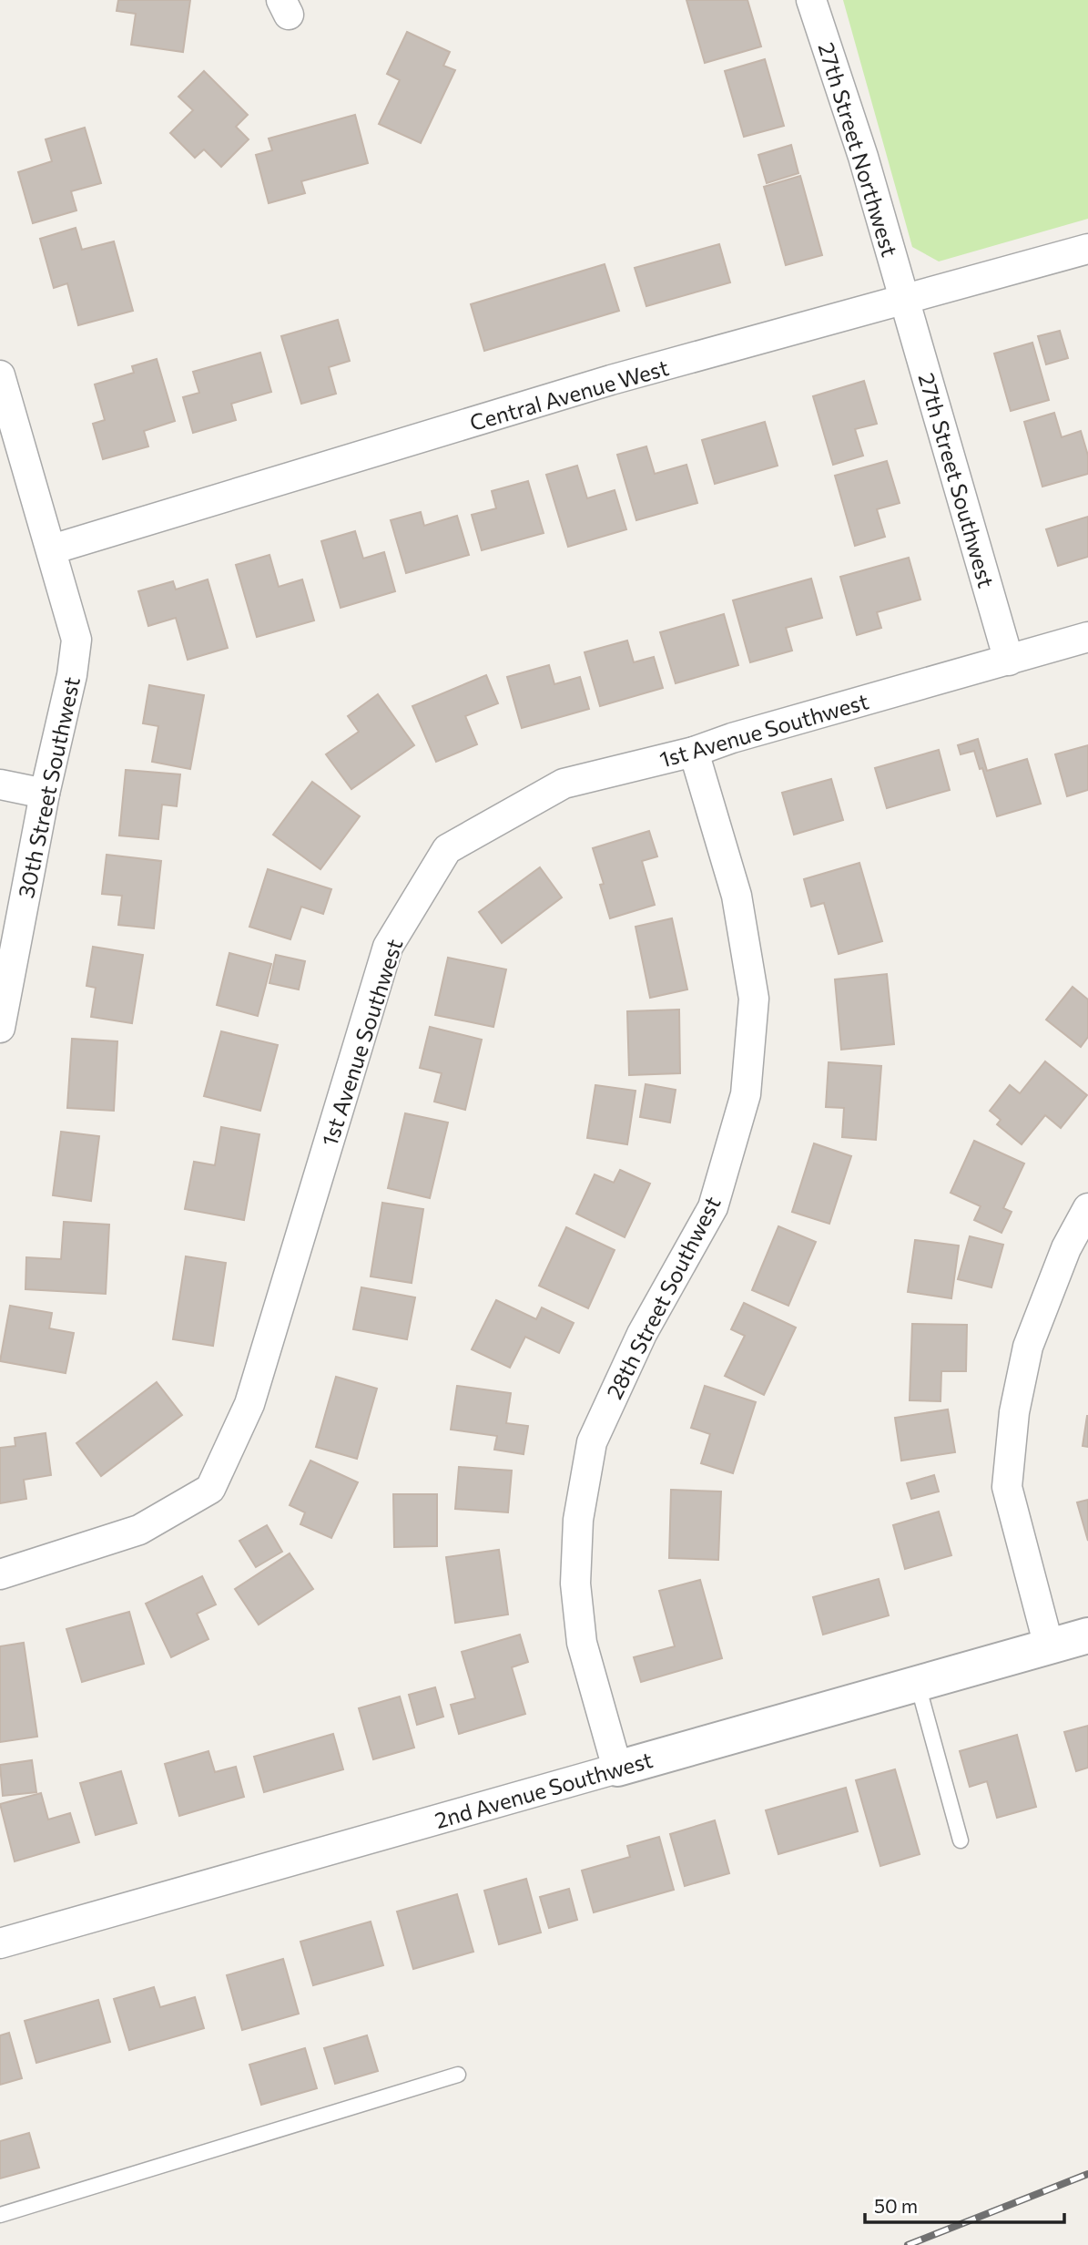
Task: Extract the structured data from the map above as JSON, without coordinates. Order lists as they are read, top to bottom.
{
  "streets": {
    "street": [
      "27th Street Northwest",
      "Central Avenue West",
      "27th Street Southwest",
      "1st Avenue Southwest",
      "30th Street Southwest",
      "28th Street Southwest",
      "2nd Avenue Southwest"
    ]
  },
  "crossings": [
    ["27th Street Northwest", "Central Avenue West"],
    ["27th Street Northwest", "27th Street Southwest"],
    ["Central Avenue West", "27th Street Southwest"],
    ["Central Avenue West", "30th Street Southwest"],
    ["27th Street Southwest", "1st Avenue Southwest"],
    ["1st Avenue Southwest", "28th Street Southwest"],
    ["28th Street Southwest", "2nd Avenue Southwest"]
  ],
  "scale_bar": "50 m"
}
